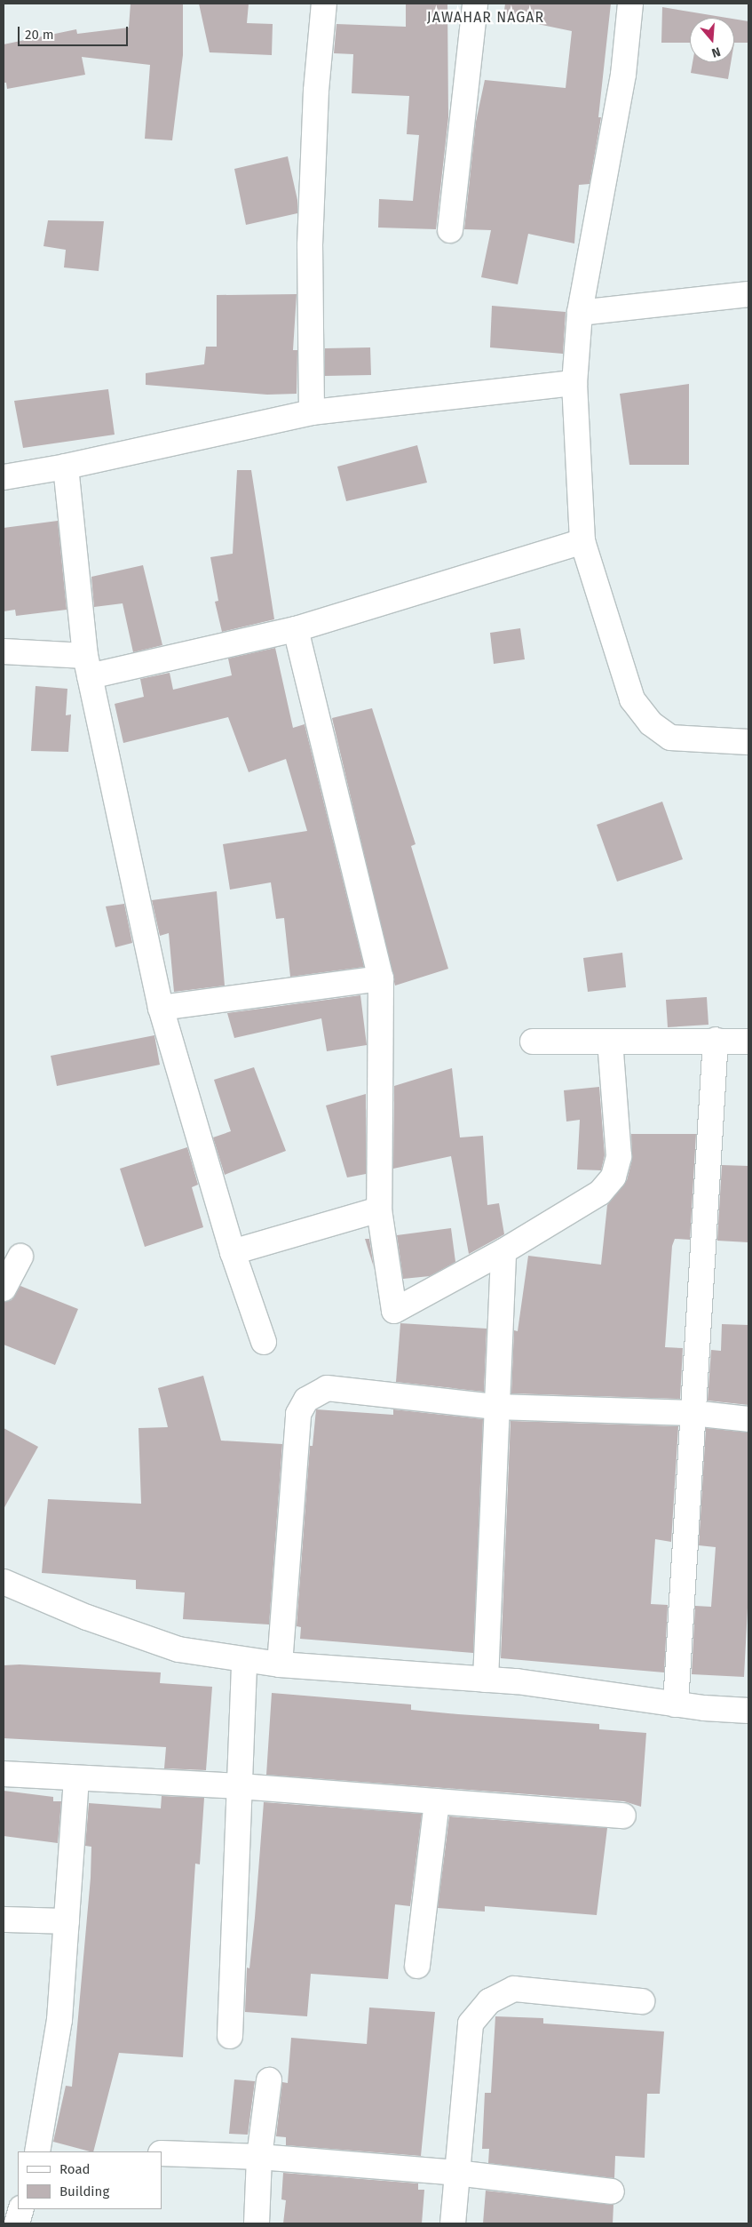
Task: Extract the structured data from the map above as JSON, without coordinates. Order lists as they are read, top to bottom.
{
  "districts": ["JAWAHAR NAGAR"],
  "legend": ["Road", "Building"],
  "scale_bar": "20 m",
  "north": "bottom"
}
